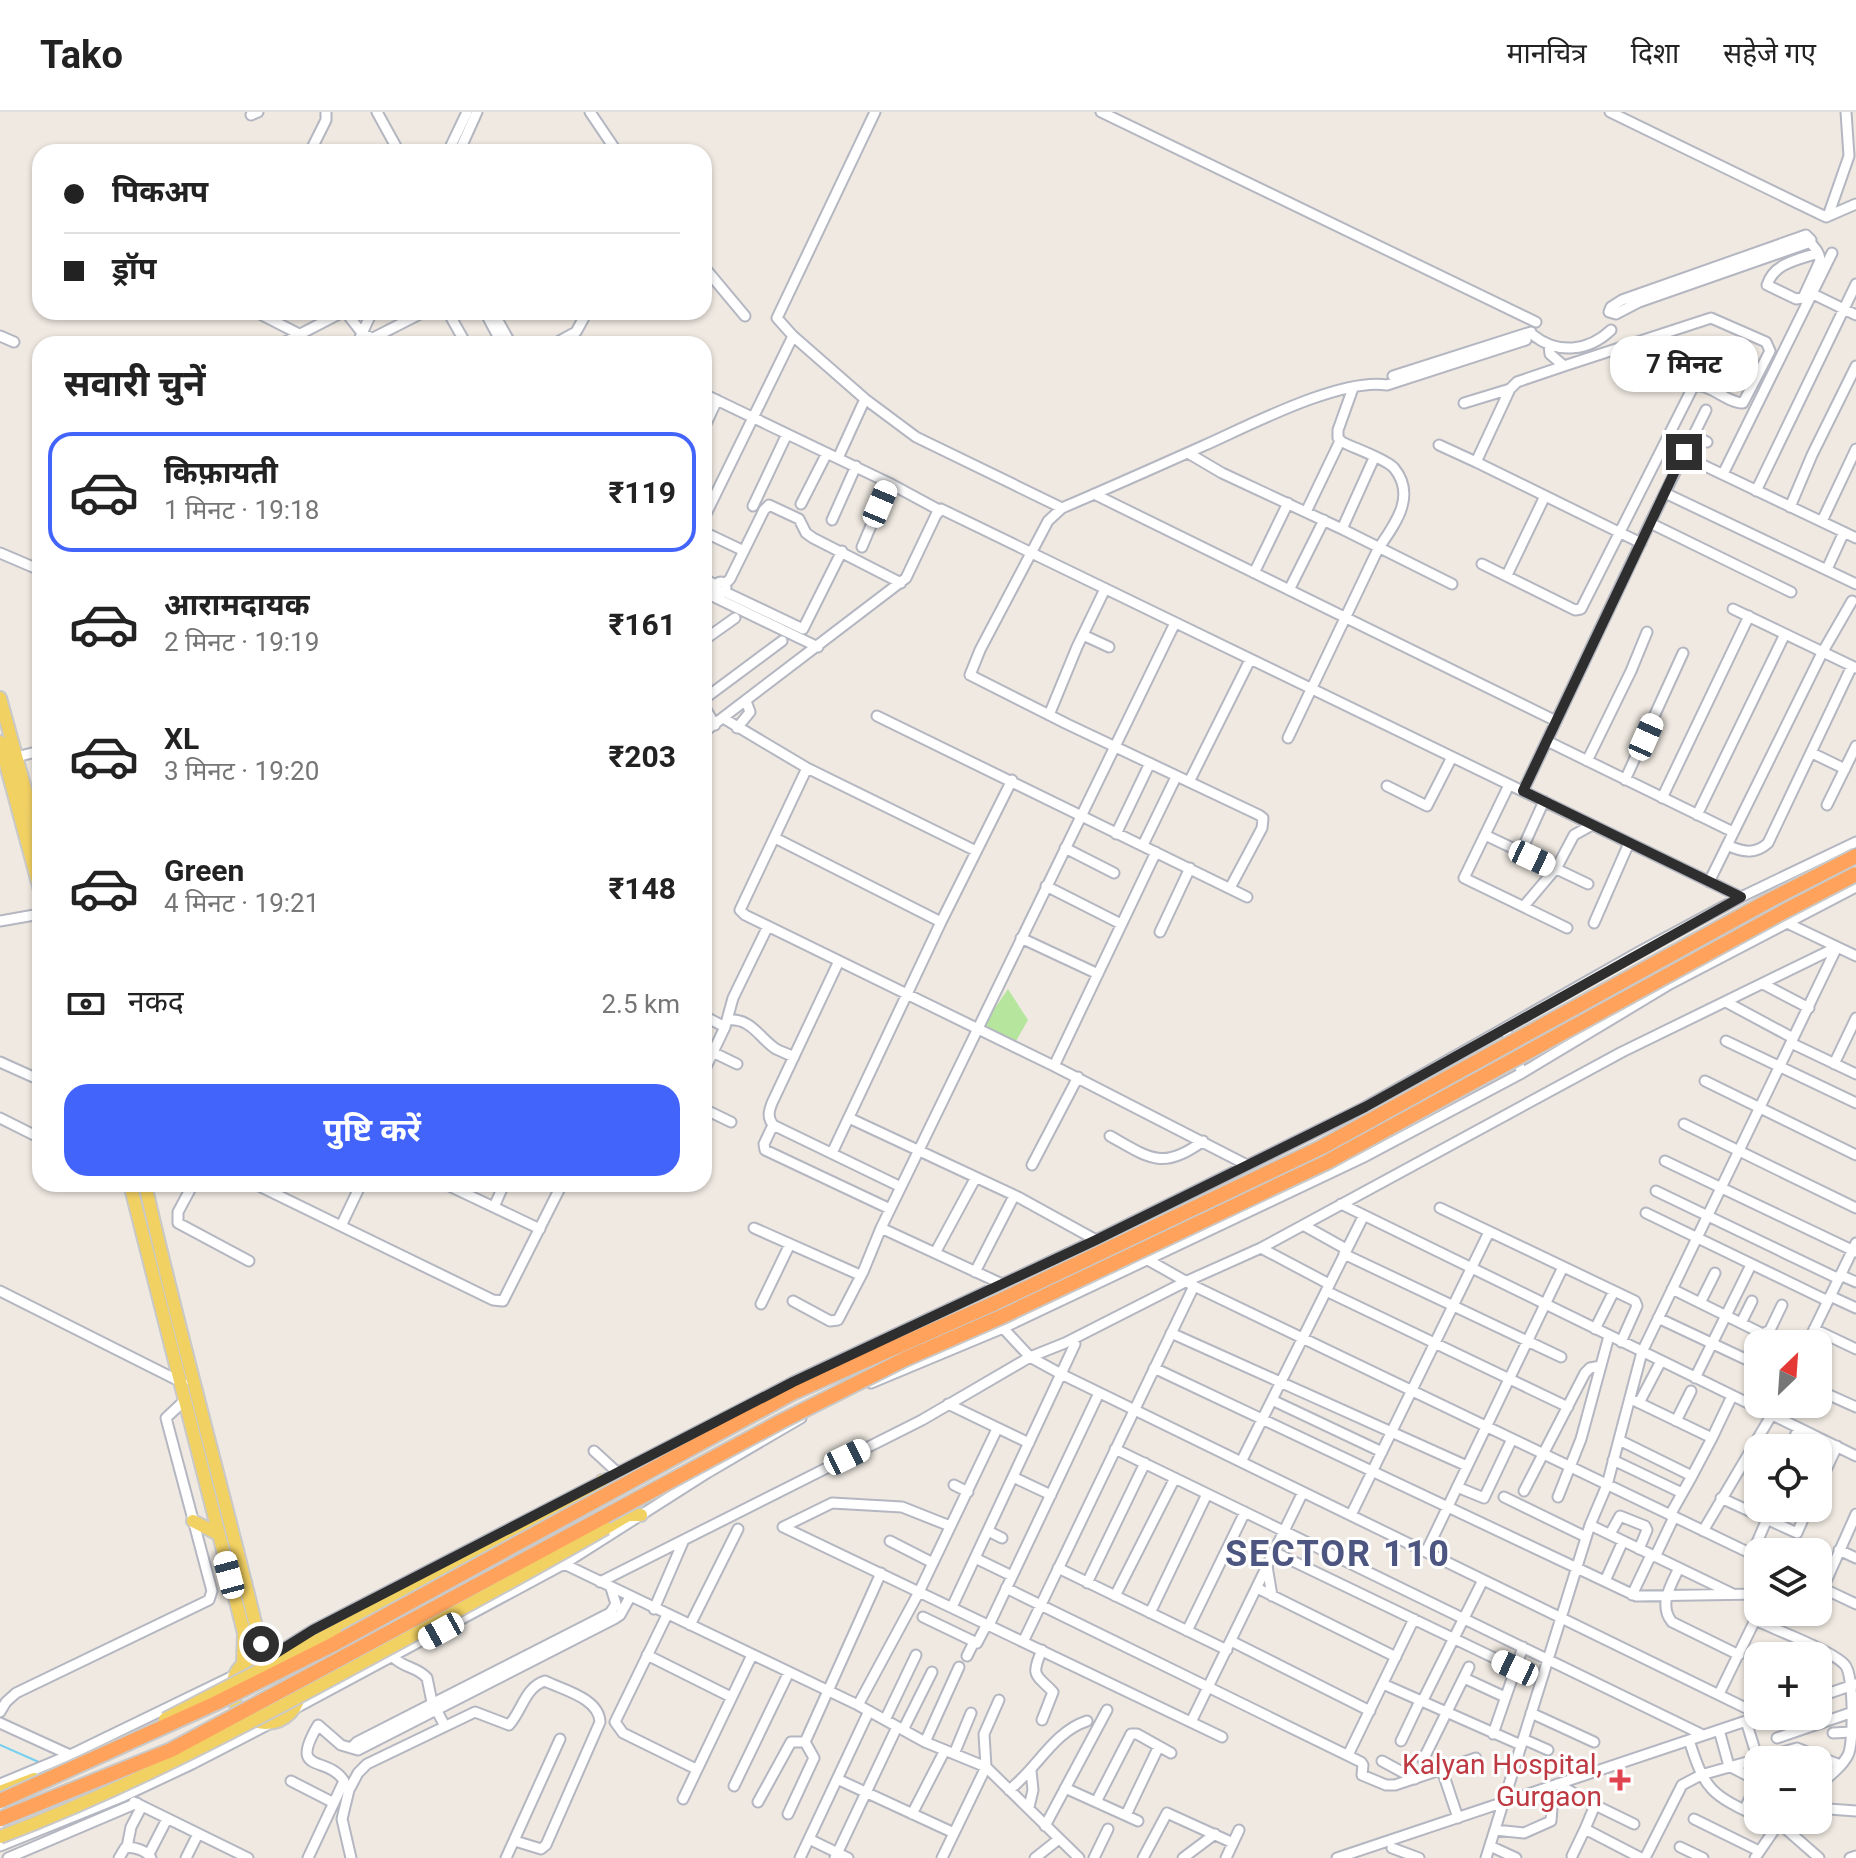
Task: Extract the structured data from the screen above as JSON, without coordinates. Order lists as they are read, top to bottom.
{
  "districts": ["SECTOR 110"],
  "places": {
    "health": ["Kalyan Hospital, Gurgaon"]
  },
  "north": "top right",
  "page": {
    "header": "Tako",
    "nav": ["मानचित्र", "दिशा", "सहेजे गए"],
    "banner": ["पिकअप", "ड्रॉप"],
    "bubble": "7 मिनट",
    "heading": "सवारी चुनें",
    "list": [
      {
        "name": "किफ़ायती",
        "note": "1 मिनट · 19:18",
        "value": "₹119"
      },
      {
        "name": "आरामदायक",
        "note": "2 मिनट · 19:19",
        "value": "₹161"
      },
      {
        "name": "XL",
        "note": "3 मिनट · 19:20",
        "value": "₹203"
      },
      {
        "name": "Green",
        "note": "4 मिनट · 19:21",
        "value": "₹148"
      }
    ],
    "pay": ["नकद", "2.5 km"],
    "buttons": "पुष्टि करें",
    "map_buttons": ["+", "−"]
  }
}
